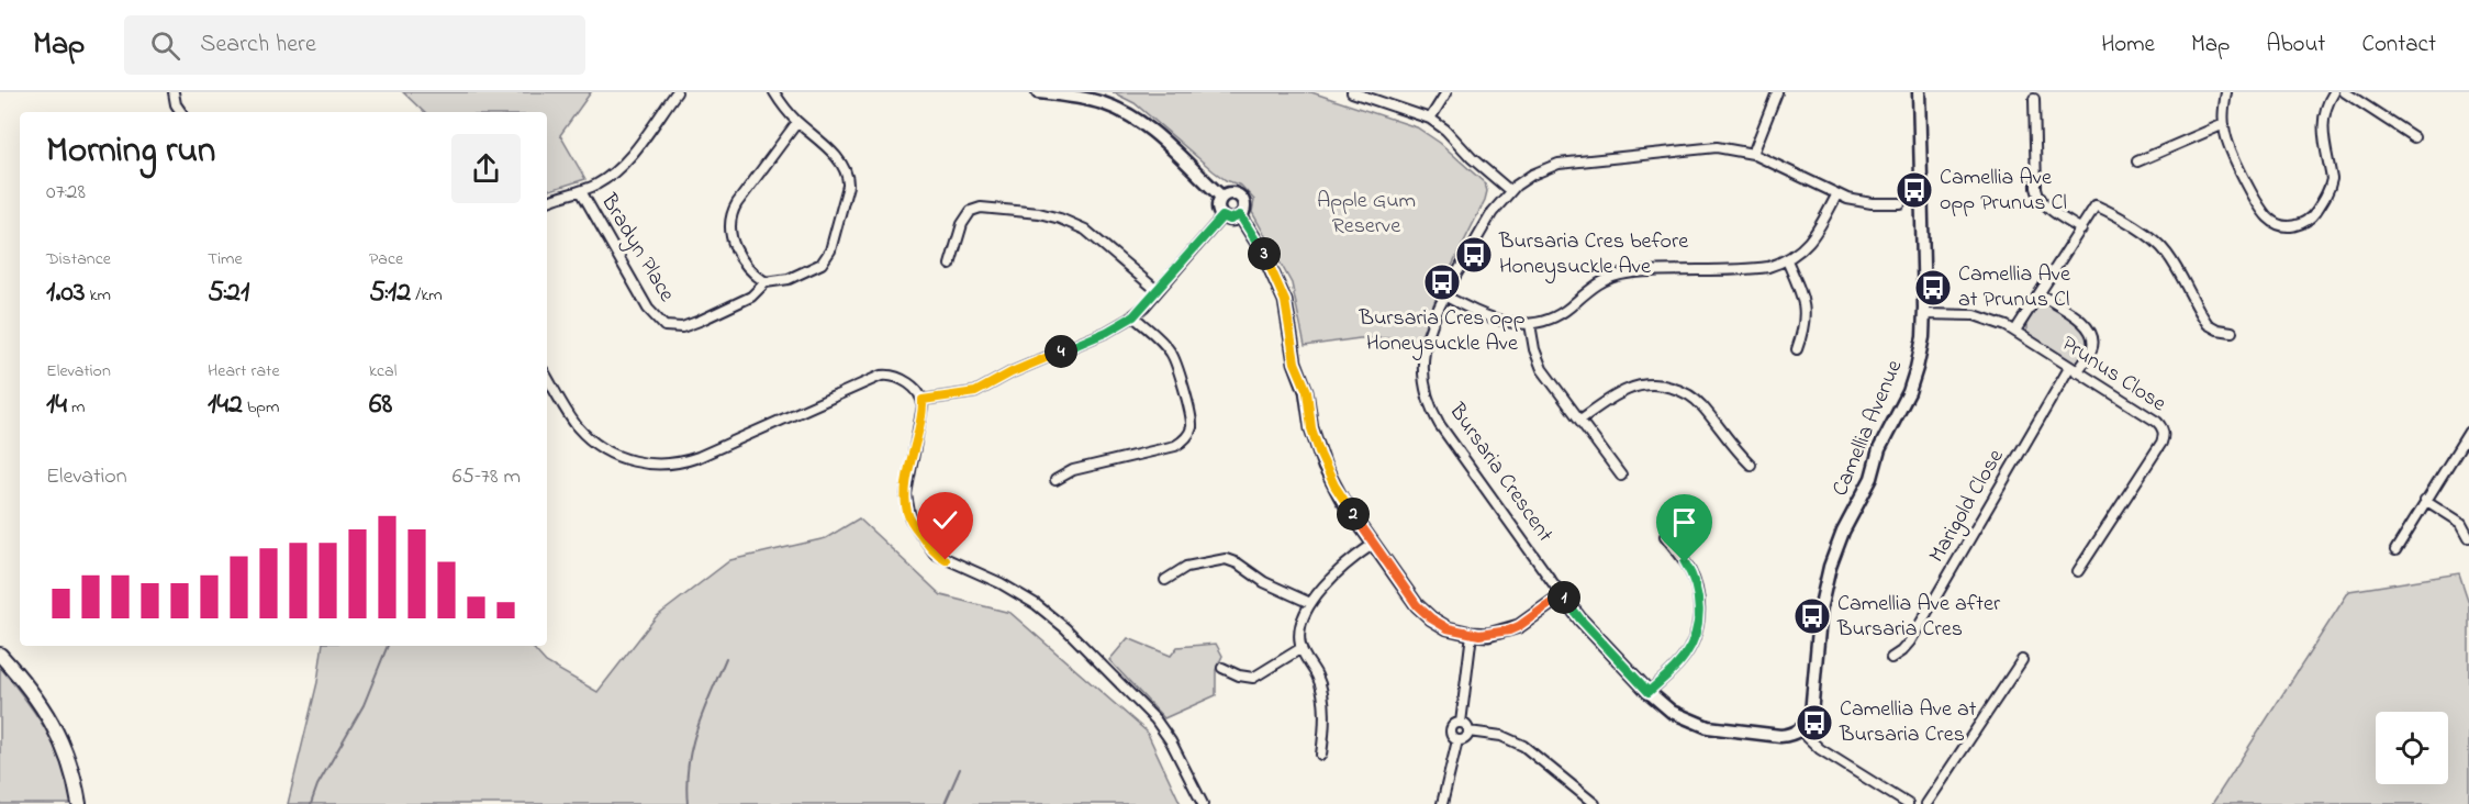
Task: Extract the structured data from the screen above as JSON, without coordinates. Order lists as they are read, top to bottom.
{
  "streets": {
    "street": [
      "Bradyn Place",
      "Prunus Close",
      "Camellia Avenue",
      "Bursaria Crescent",
      "Marigold Close"
    ]
  },
  "crossings": [
    ["Prunus Close", "Camellia Avenue"],
    ["Prunus Close", "Marigold Close"],
    ["Camellia Avenue", "Bursaria Crescent"]
  ],
  "parks": ["Apple Gum Reserve"],
  "places": {
    "bus stop": [
      "Camellia Ave opp Prunus Cl",
      "Bursaria Cres before Honeysuckle Ave",
      "Bursaria Cres opp Honeysuckle Ave",
      "Camellia Ave at Prunus Cl",
      "Camellia Ave after Bursaria Cres",
      "Camellia Ave at Bursaria Cres"
    ]
  },
  "page": {
    "header": "Map",
    "search": "Search here",
    "nav": [
      "Home",
      "Map",
      "About",
      "Contact"
    ],
    "heading": ["Morning run", "07:28"],
    "stats": [
      ["Distance", "1.03 km"],
      ["Time", "5:21"],
      ["Pace", "5:12 /km"],
      ["Elevation", "14 m"],
      ["Heart rate", "142 bpm"],
      ["kcal", "68"]
    ],
    "pins": [
      "3",
      "4",
      "2",
      "1"
    ],
    "chart": ["Elevation", "65–78 m"]
  }
}
